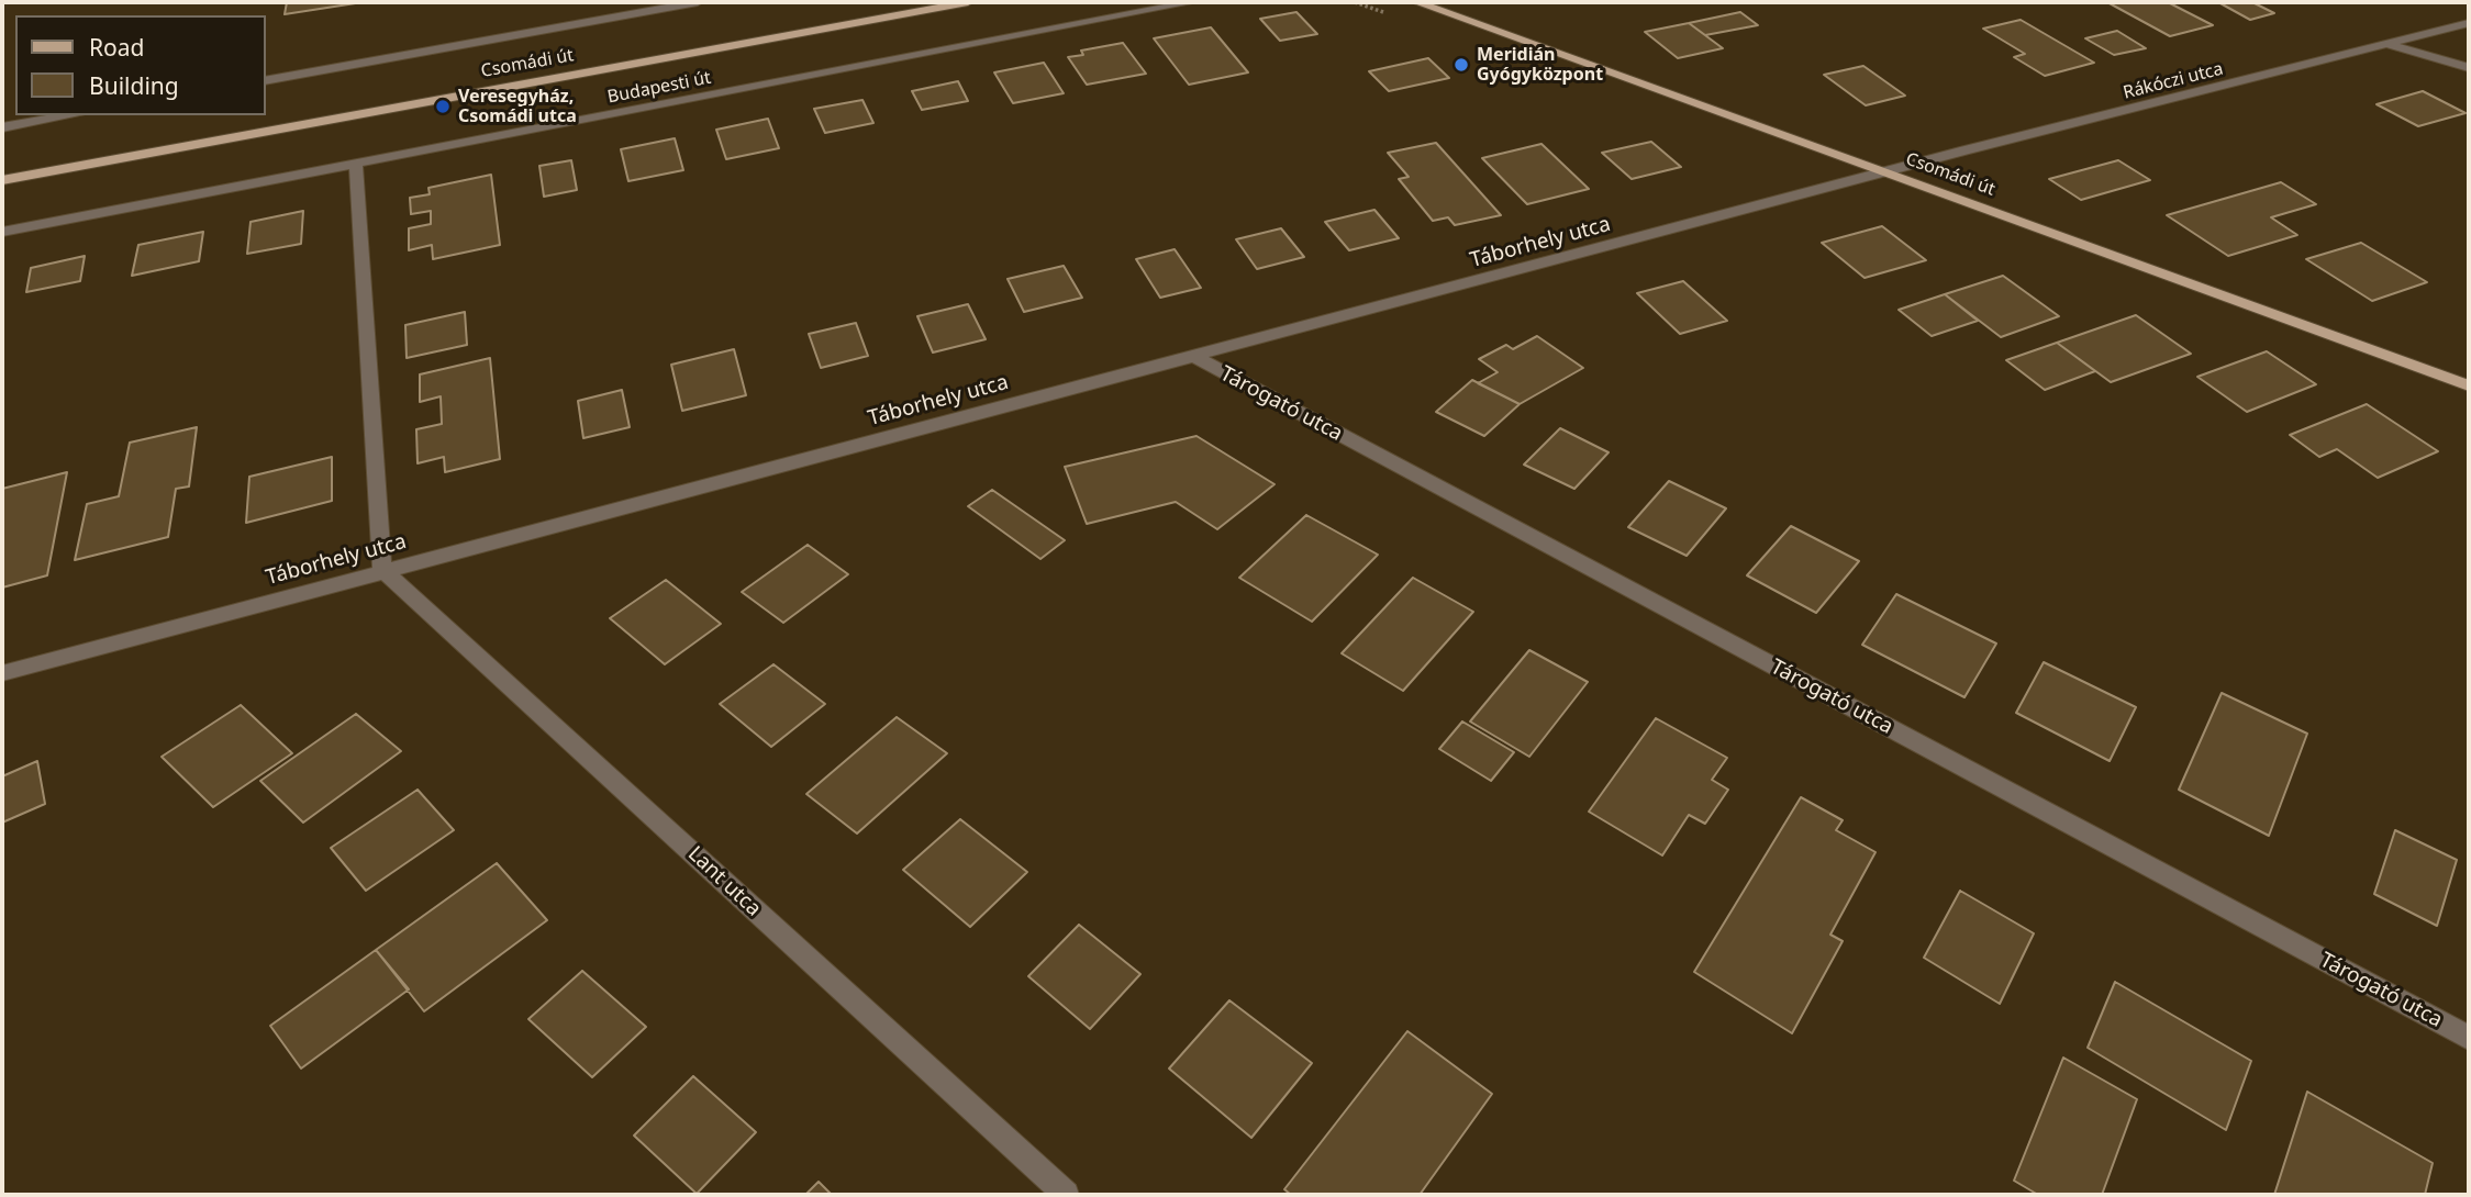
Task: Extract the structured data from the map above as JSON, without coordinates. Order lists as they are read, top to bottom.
{
  "streets": {
    "main road": ["Csomádi út"],
    "street": [
      "Rákóczi utca",
      "Budapesti út",
      "Táborhely utca",
      "Tárogató utca",
      "Lant utca"
    ]
  },
  "crossings": [
    ["Csomádi út", "Rákóczi utca"],
    ["Csomádi út", "Táborhely utca"],
    ["Rákóczi utca", "Táborhely utca"],
    ["Táborhely utca", "Tárogató utca"],
    ["Táborhely utca", "Lant utca"]
  ],
  "places": ["Meridián Gyógyközpont", "Veresegyház, Csomádi utca"],
  "legend": ["Road", "Building"]
}
